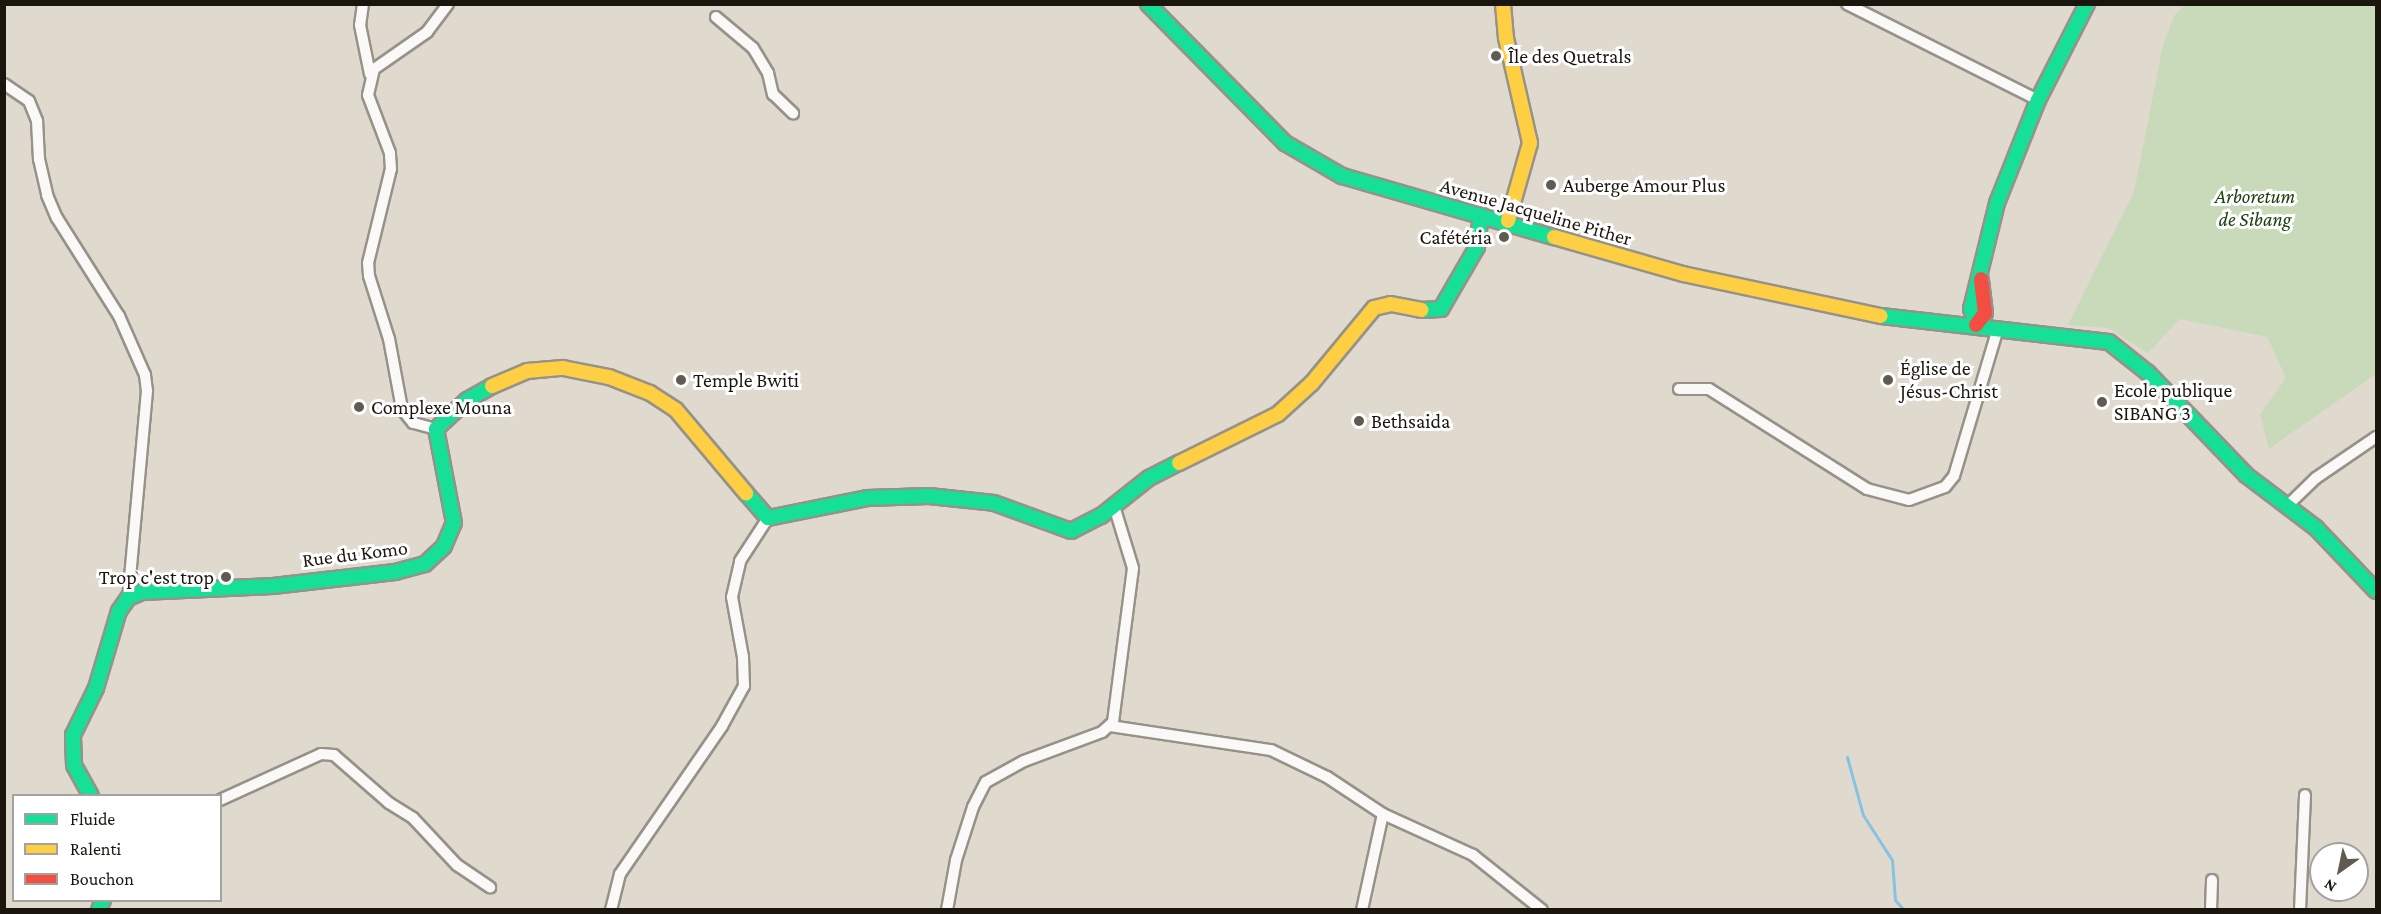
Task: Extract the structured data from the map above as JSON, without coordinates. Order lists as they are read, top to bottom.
{
  "streets": {
    "street": ["Avenue Jacqueline Pither", "Rue du Komo"]
  },
  "parks": ["Arboretum de Sibang"],
  "places": [
    "Île des Quetrals",
    "Auberge Amour Plus",
    "Cafétéria",
    "Temple Bwiti",
    "Église de Jésus-Christ",
    "Ecole publique SIBANG 3",
    "Complexe Mouna",
    "Bethsaida",
    "Trop c'est trop"
  ],
  "legend": ["Fluide", "Ralenti", "Bouchon"],
  "north": "bottom left"
}
